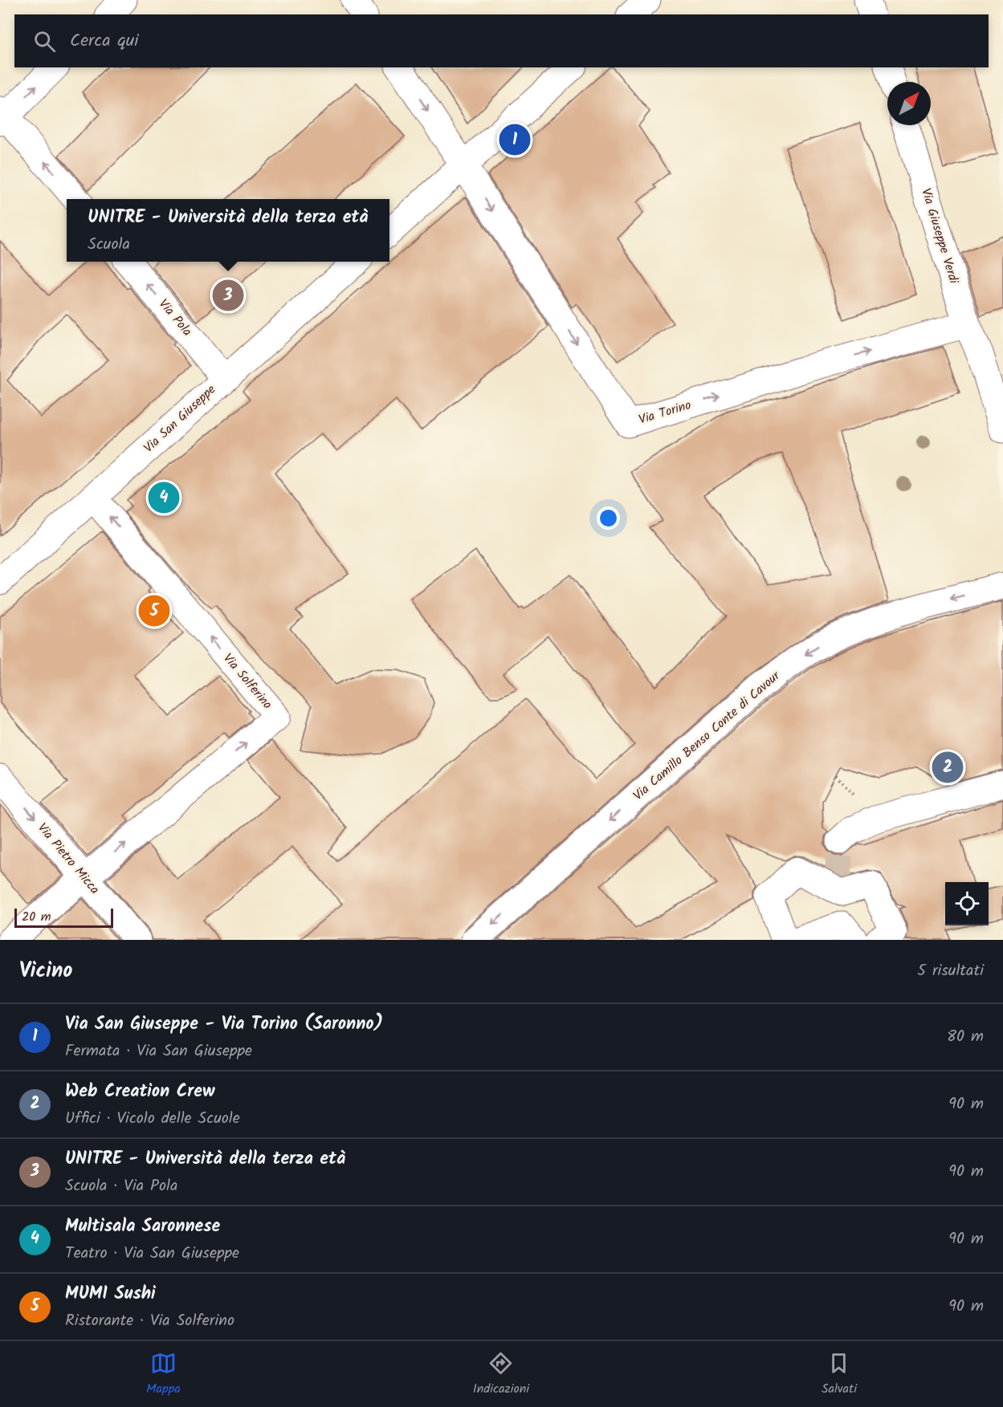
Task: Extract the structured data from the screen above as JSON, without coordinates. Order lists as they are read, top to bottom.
{
  "streets": {
    "street": [
      "Via Giuseppe Verdi",
      "Via Pola",
      "Via Torino",
      "Via San Giuseppe",
      "Via Solferino",
      "Via Camillo Benso Conte di Cavour",
      "Via Pietro Micca"
    ]
  },
  "crossings": [
    ["Via Giuseppe Verdi", "Via Torino"],
    ["Via Pola", "Via San Giuseppe"],
    ["Via San Giuseppe", "Via Solferino"],
    ["Via Solferino", "Via Pietro Micca"]
  ],
  "one_way": [
    "Via Pola",
    "Via Torino",
    "Via Camillo Benso Conte di Cavour",
    "Via Pietro Micca"
  ],
  "scale_bar": "20 m",
  "north": "top right",
  "page": {
    "search": "Cerca qui",
    "pins": [
      "1",
      "3",
      "4",
      "5",
      "2"
    ],
    "popup": ["UNITRE - Università della terza età", "Scuola"],
    "scale": "20 m",
    "heading": ["Vicino", "5 risultati"],
    "list": [
      {
        "mark": "1",
        "name": "Via San Giuseppe - Via Torino (Saronno)",
        "note": "Fermata · Via San Giuseppe",
        "value": "80 m"
      },
      {
        "mark": "2",
        "name": "Web Creation Crew",
        "note": "Uffici · Vicolo delle Scuole",
        "value": "90 m"
      },
      {
        "mark": "3",
        "name": "UNITRE - Università della terza età",
        "note": "Scuola · Via Pola",
        "value": "90 m"
      },
      {
        "mark": "4",
        "name": "Multisala Saronnese",
        "note": "Teatro · Via San Giuseppe",
        "value": "90 m"
      },
      {
        "mark": "5",
        "name": "MUMI Sushi",
        "note": "Ristorante · Via Solferino",
        "value": "90 m"
      }
    ],
    "nav": ["Mappa", "Indicazioni", "Salvati"]
  }
}
